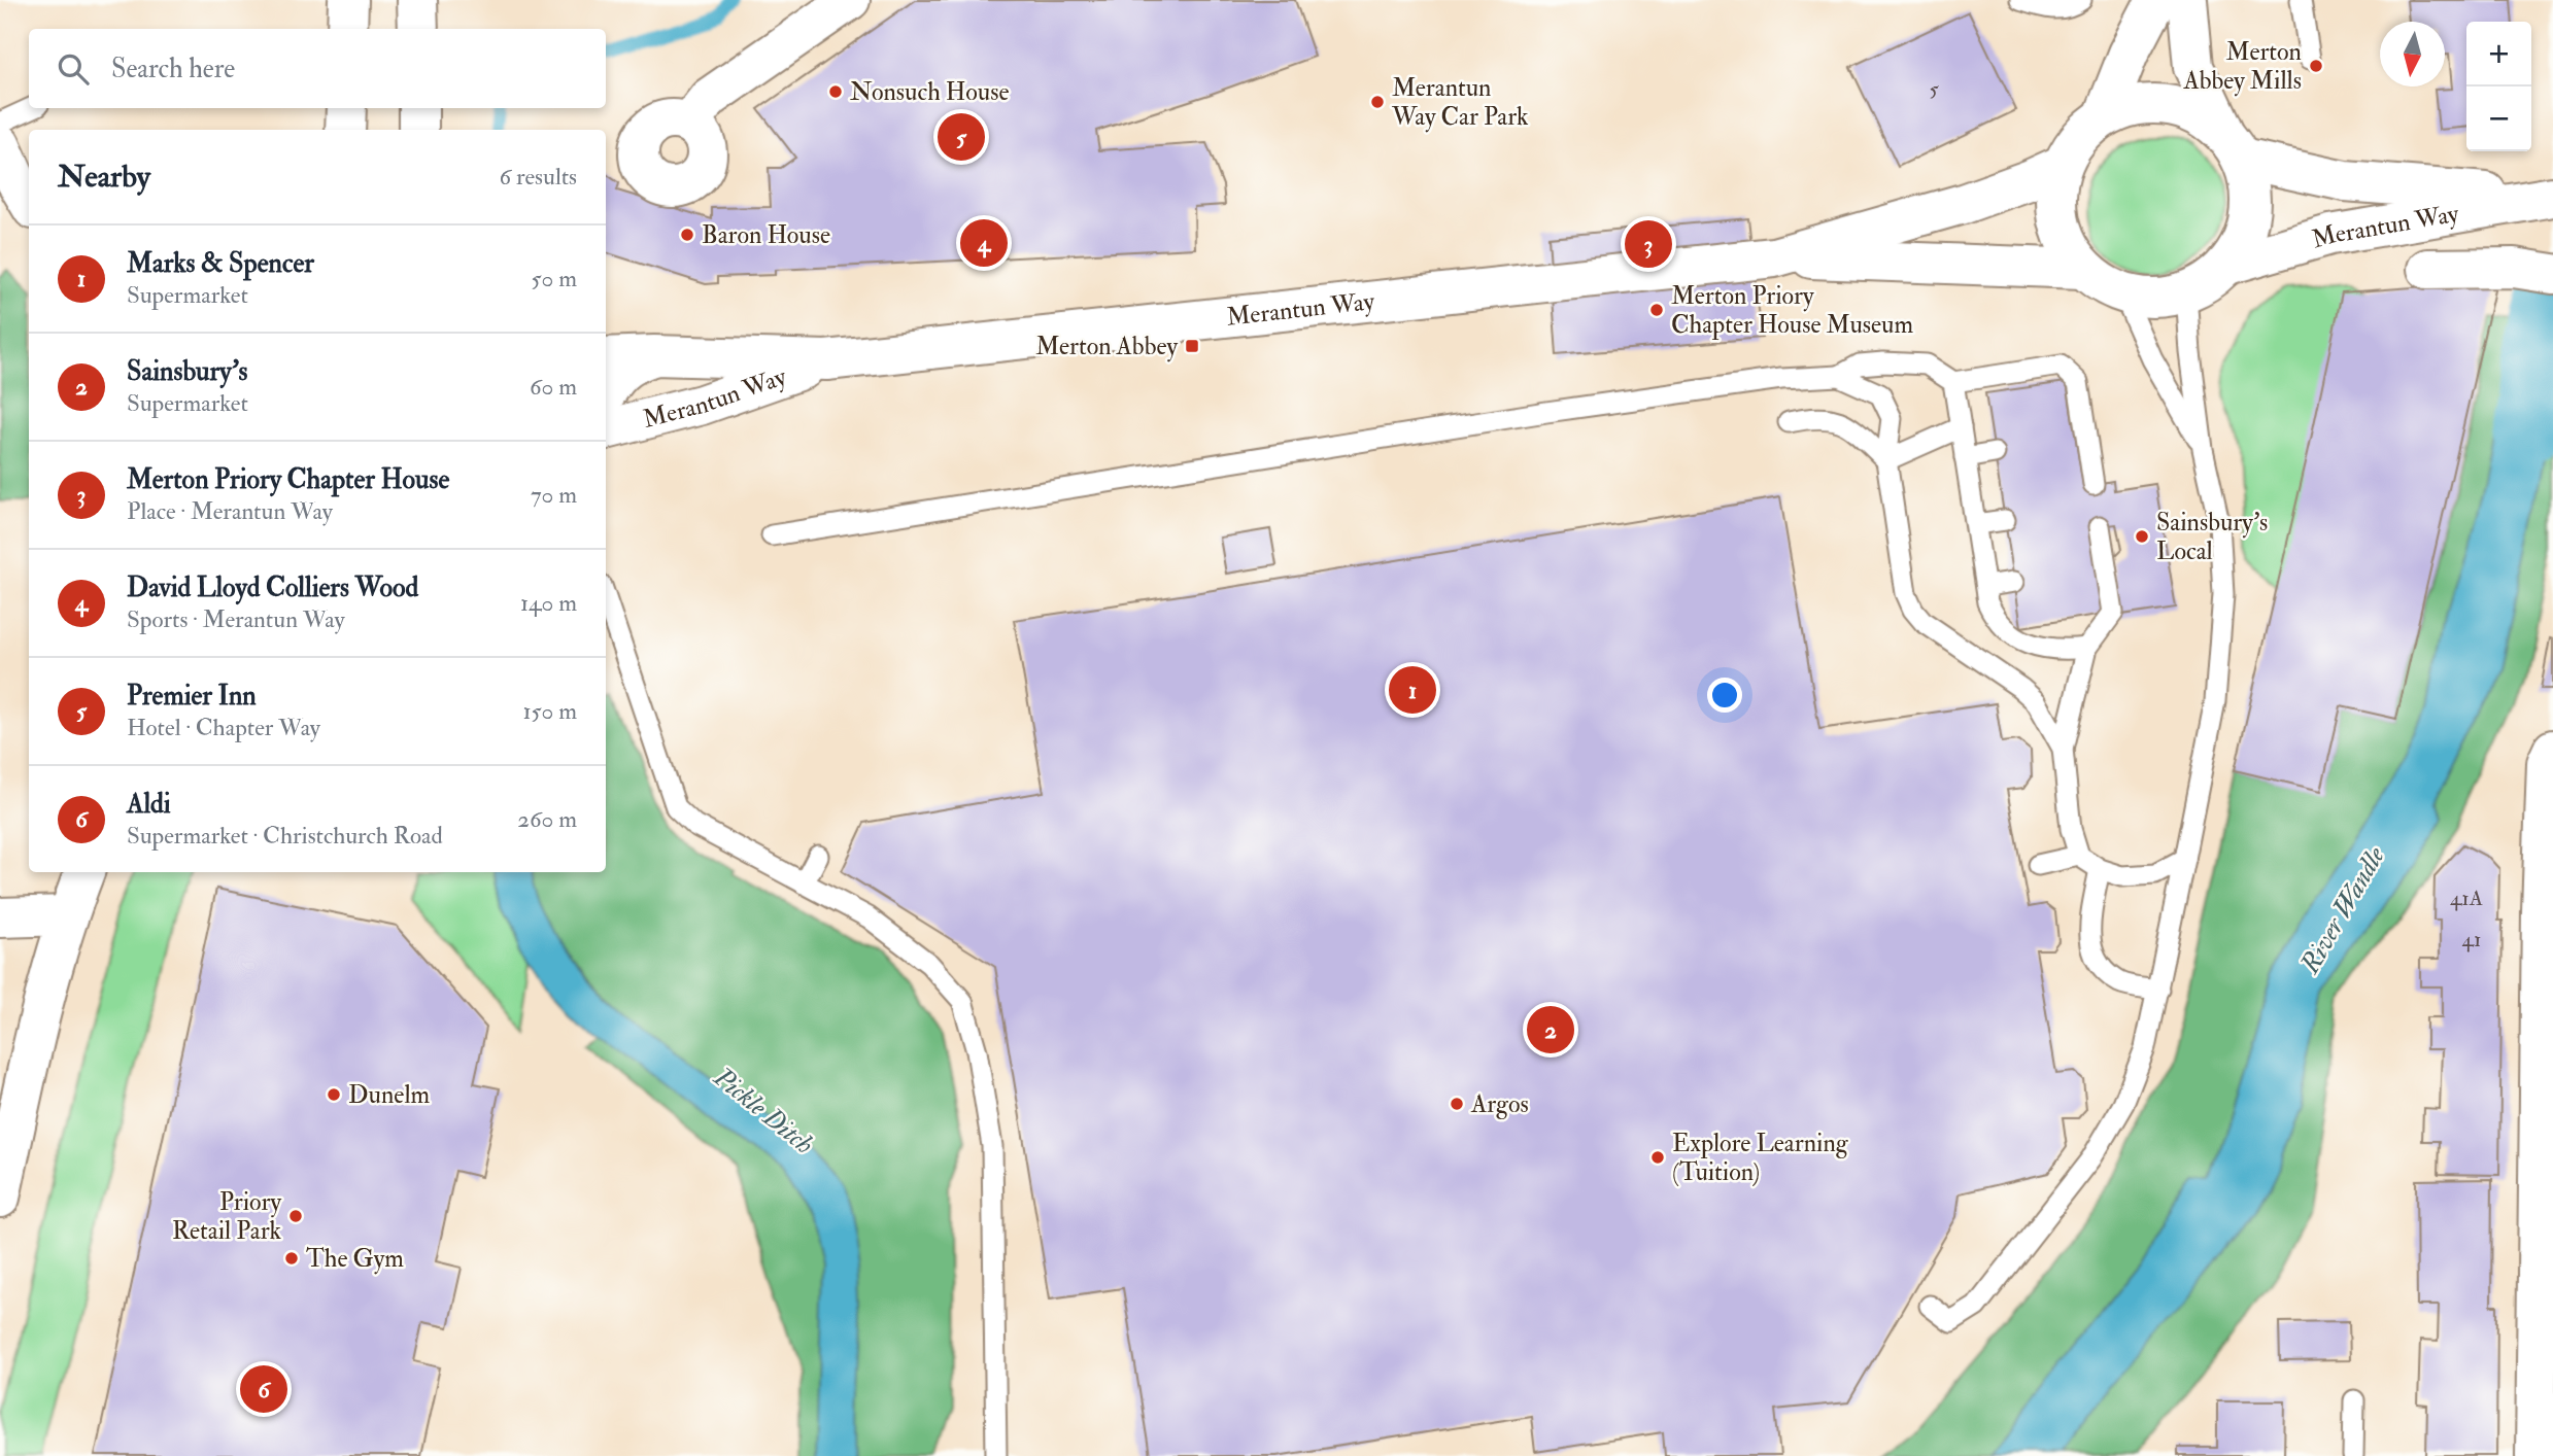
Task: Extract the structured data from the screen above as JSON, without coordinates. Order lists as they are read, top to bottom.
{
  "streets": {
    "main road": ["Merantun Way"]
  },
  "water": ["River Wandle", "Pickle Ditch"],
  "places": {
    "other": [
      "Merton Abbey Mills",
      "Nonsuch House",
      "Merantun Way Car Park",
      "Baron House",
      "Merton Priory Chapter House Museum",
      "Sainsbury's Local",
      "Dunelm",
      "Argos",
      "Explore Learning (Tuition)",
      "Priory Retail Park",
      "The Gym"
    ],
    "transit": ["Merton Abbey"]
  },
  "house_numbers": ["5", "41A", "41"],
  "north": "bottom",
  "page": {
    "map_buttons": ["+", "−"],
    "search": "Search here",
    "pins": [
      "5",
      "4",
      "3",
      "1",
      "2",
      "6"
    ],
    "heading": ["Nearby", "6 results"],
    "list": [
      {
        "mark": "1",
        "name": "Marks & Spencer",
        "note": "Supermarket",
        "value": "50 m"
      },
      {
        "mark": "2",
        "name": "Sainsbury's",
        "note": "Supermarket",
        "value": "60 m"
      },
      {
        "mark": "3",
        "name": "Merton Priory Chapter House",
        "note": "Place · Merantun Way",
        "value": "70 m"
      },
      {
        "mark": "4",
        "name": "David Lloyd Colliers Wood",
        "note": "Sports · Merantun Way",
        "value": "140 m"
      },
      {
        "mark": "5",
        "name": "Premier Inn",
        "note": "Hotel · Chapter Way",
        "value": "150 m"
      },
      {
        "mark": "6",
        "name": "Aldi",
        "note": "Supermarket · Christchurch Road",
        "value": "260 m"
      }
    ]
  }
}
